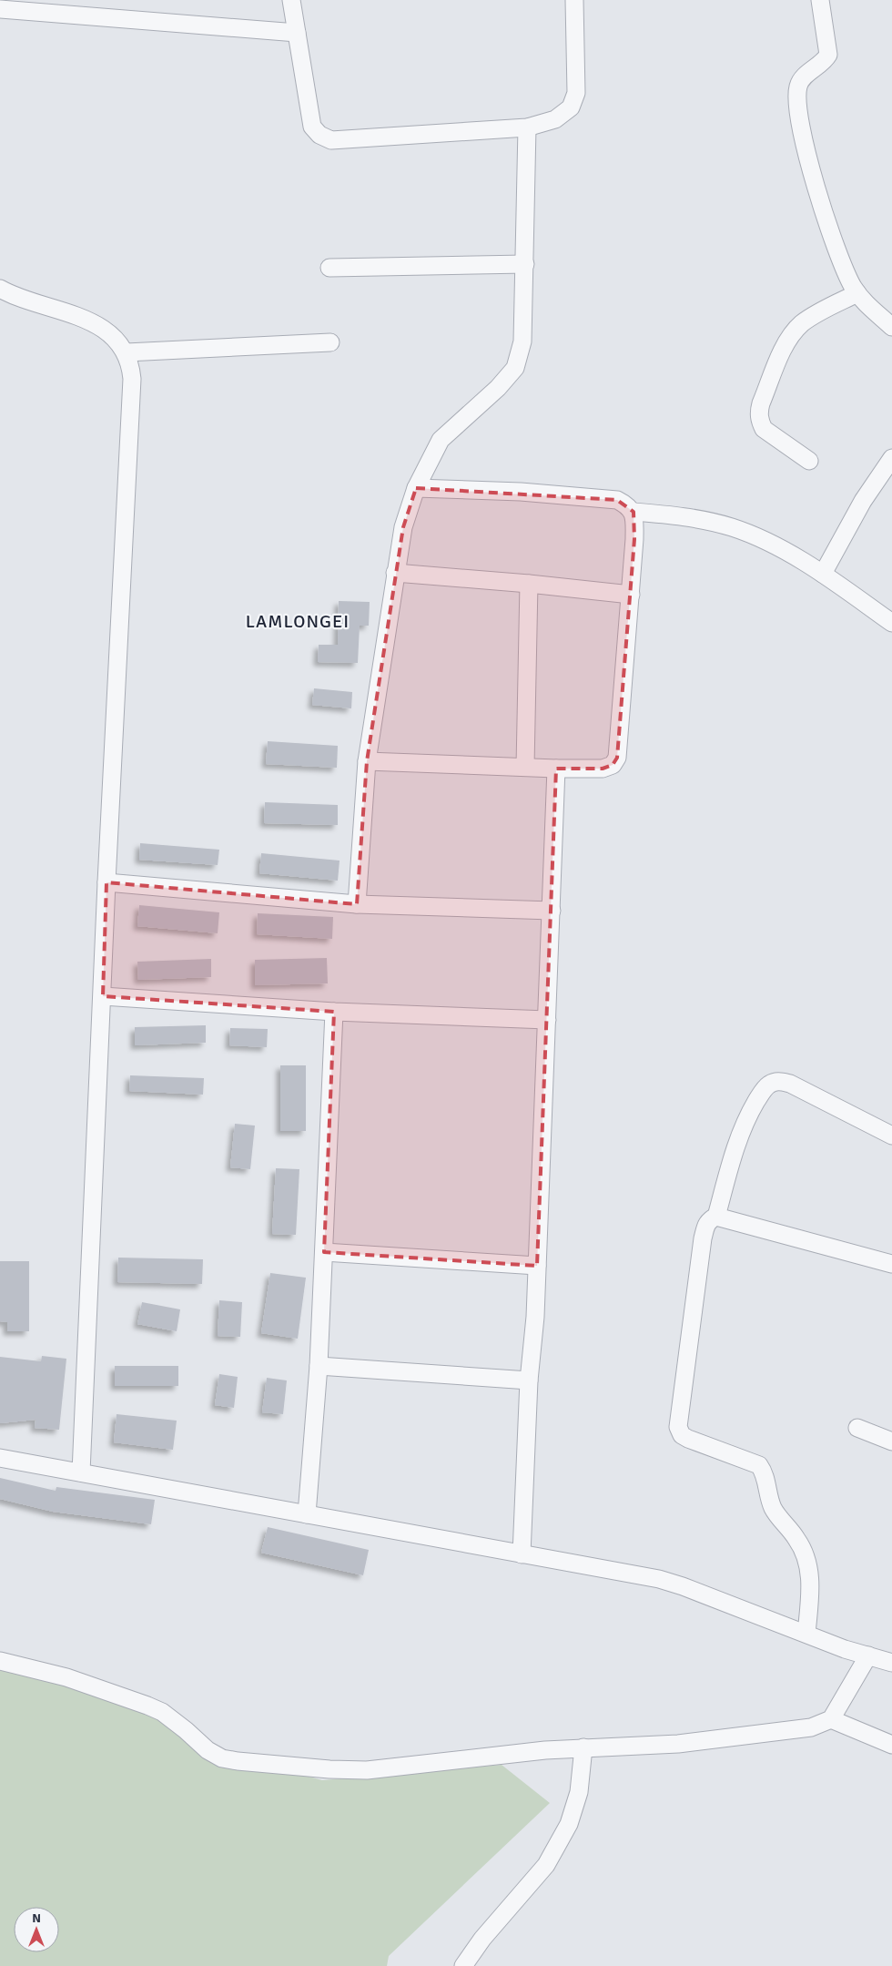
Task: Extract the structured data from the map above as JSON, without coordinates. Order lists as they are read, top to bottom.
{
  "districts": ["LAMLONGEI"],
  "north": "top"
}
